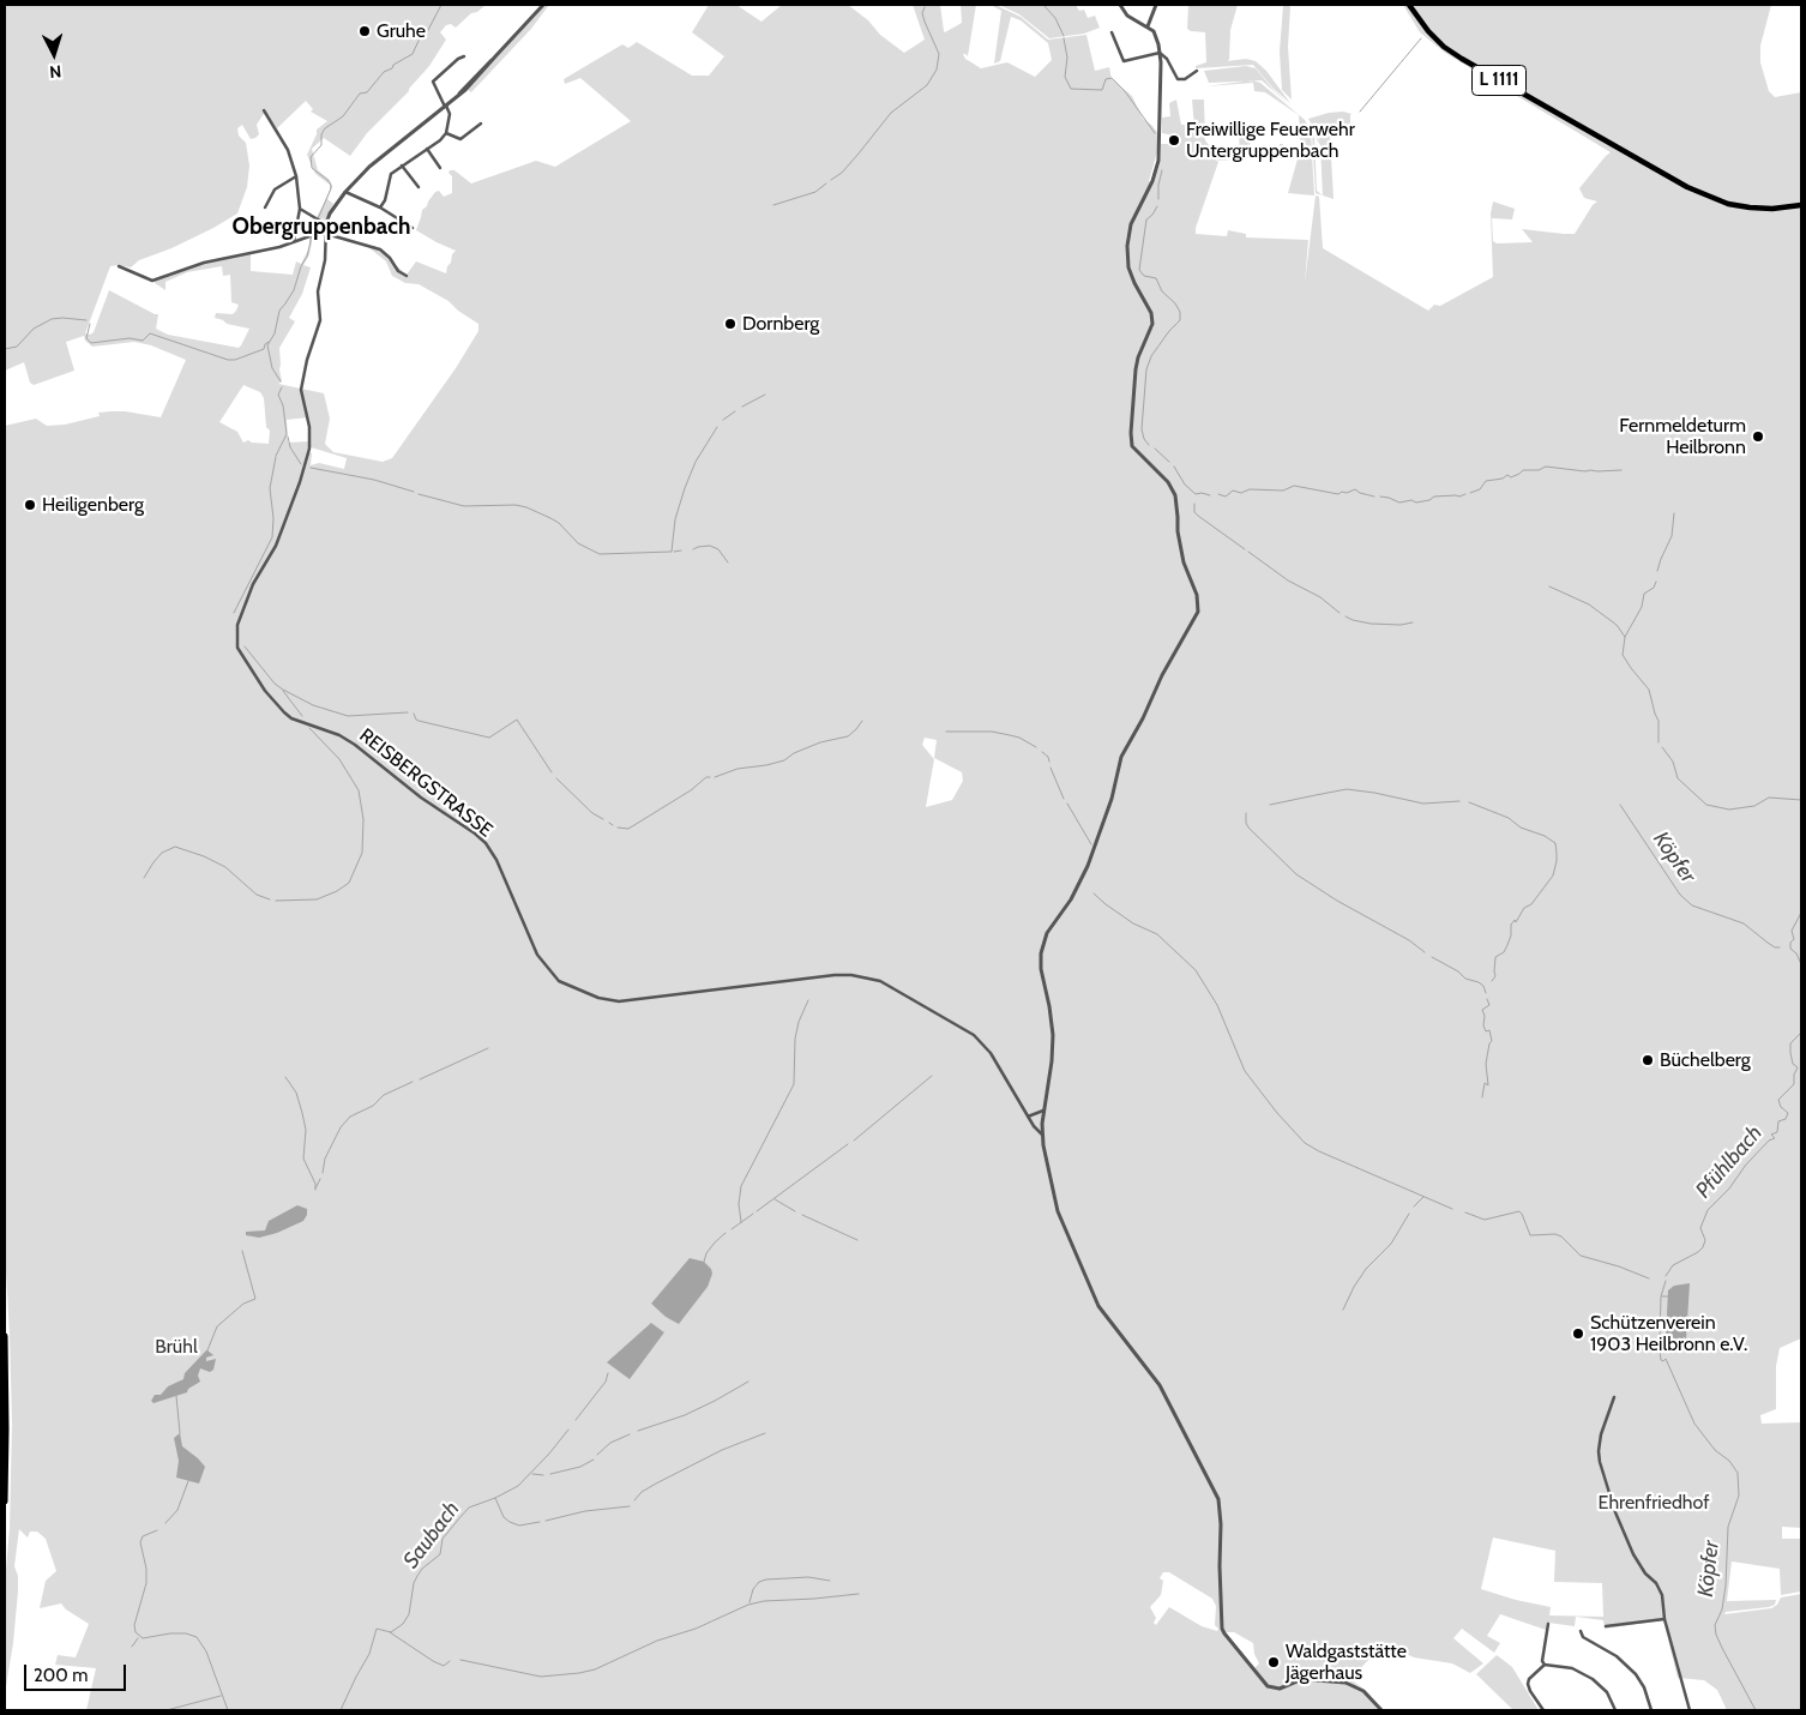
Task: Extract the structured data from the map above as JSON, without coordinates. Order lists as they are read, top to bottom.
{
  "streets": {
    "main road": ["L 1111"],
    "street": ["REISBERGSTRASSE"]
  },
  "districts": ["Obergruppenbach"],
  "water": ["Köpfer", "Pfühlbach", "Saubach"],
  "parks": ["Brühl", "Ehrenfriedhof"],
  "places": [
    "Gruhe",
    "Freiwillige Feuerwehr Untergruppenbach",
    "Dornberg",
    "Fernmeldeturm Heilbronn",
    "Heiligenberg",
    "Büchelberg",
    "Schützenverein 1903 Heilbronn e.V.",
    "Waldgaststätte Jägerhaus"
  ],
  "scale_bar": "200 m",
  "north": "bottom"
}
